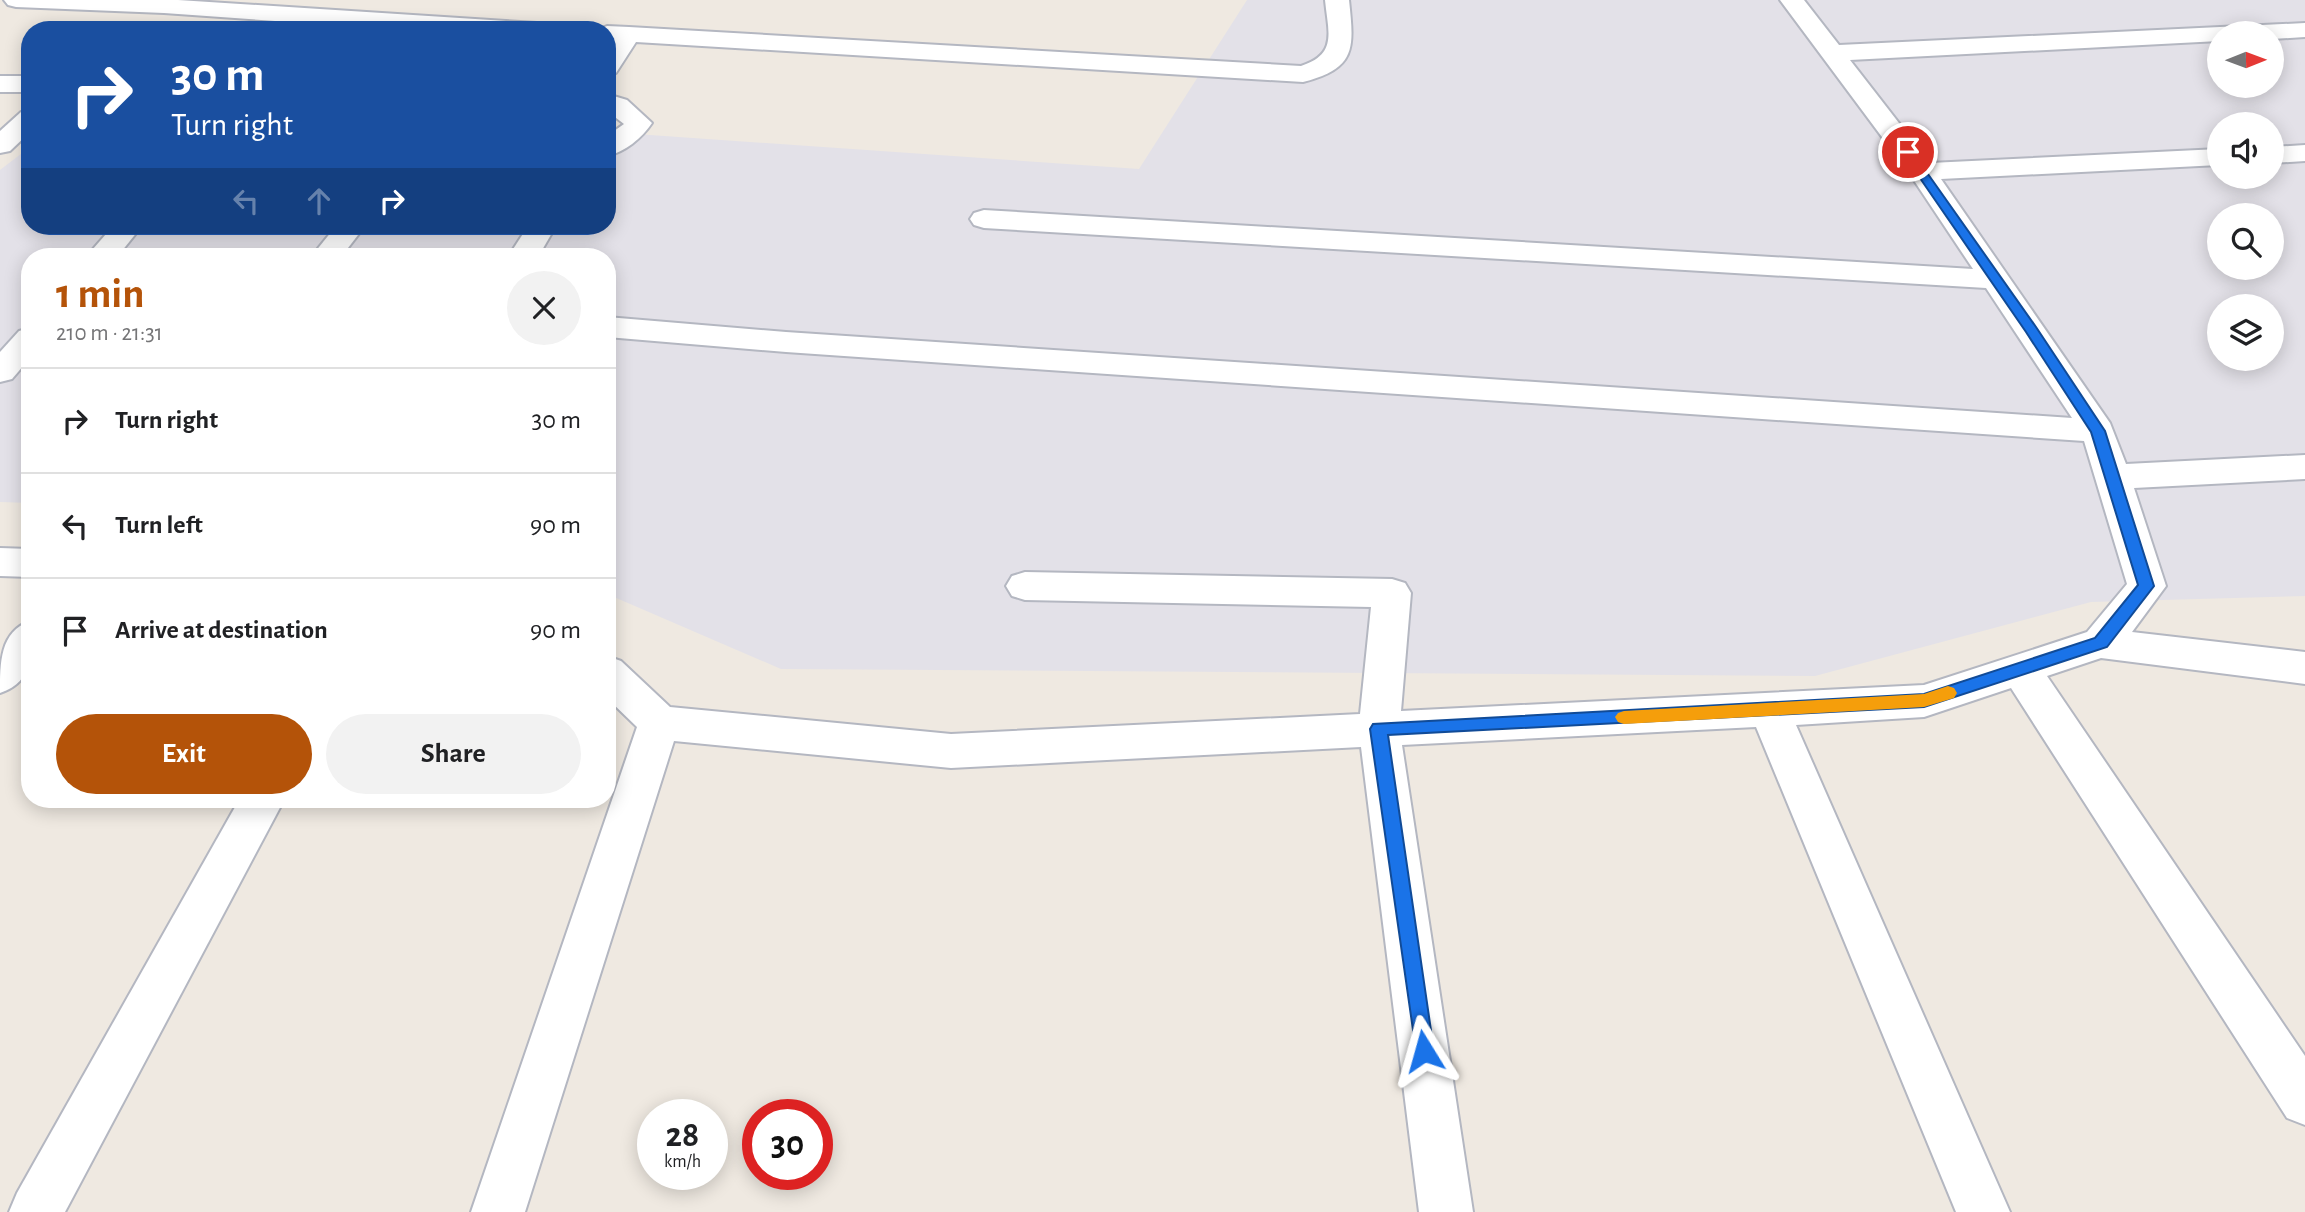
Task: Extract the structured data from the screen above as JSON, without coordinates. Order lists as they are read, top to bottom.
{
  "north": "right",
  "page": {
    "turn": ["30 m", "Turn right"],
    "heading": ["1 min", "210 m · 21:31"],
    "list": [
      {
        "name": "Turn right",
        "value": "30 m"
      },
      {
        "name": "Turn left",
        "value": "90 m"
      },
      {
        "name": "Arrive at destination",
        "value": "90 m"
      }
    ],
    "buttons": ["Exit", "Share"],
    "speed": "28 km/h",
    "limit": "30"
  }
}
